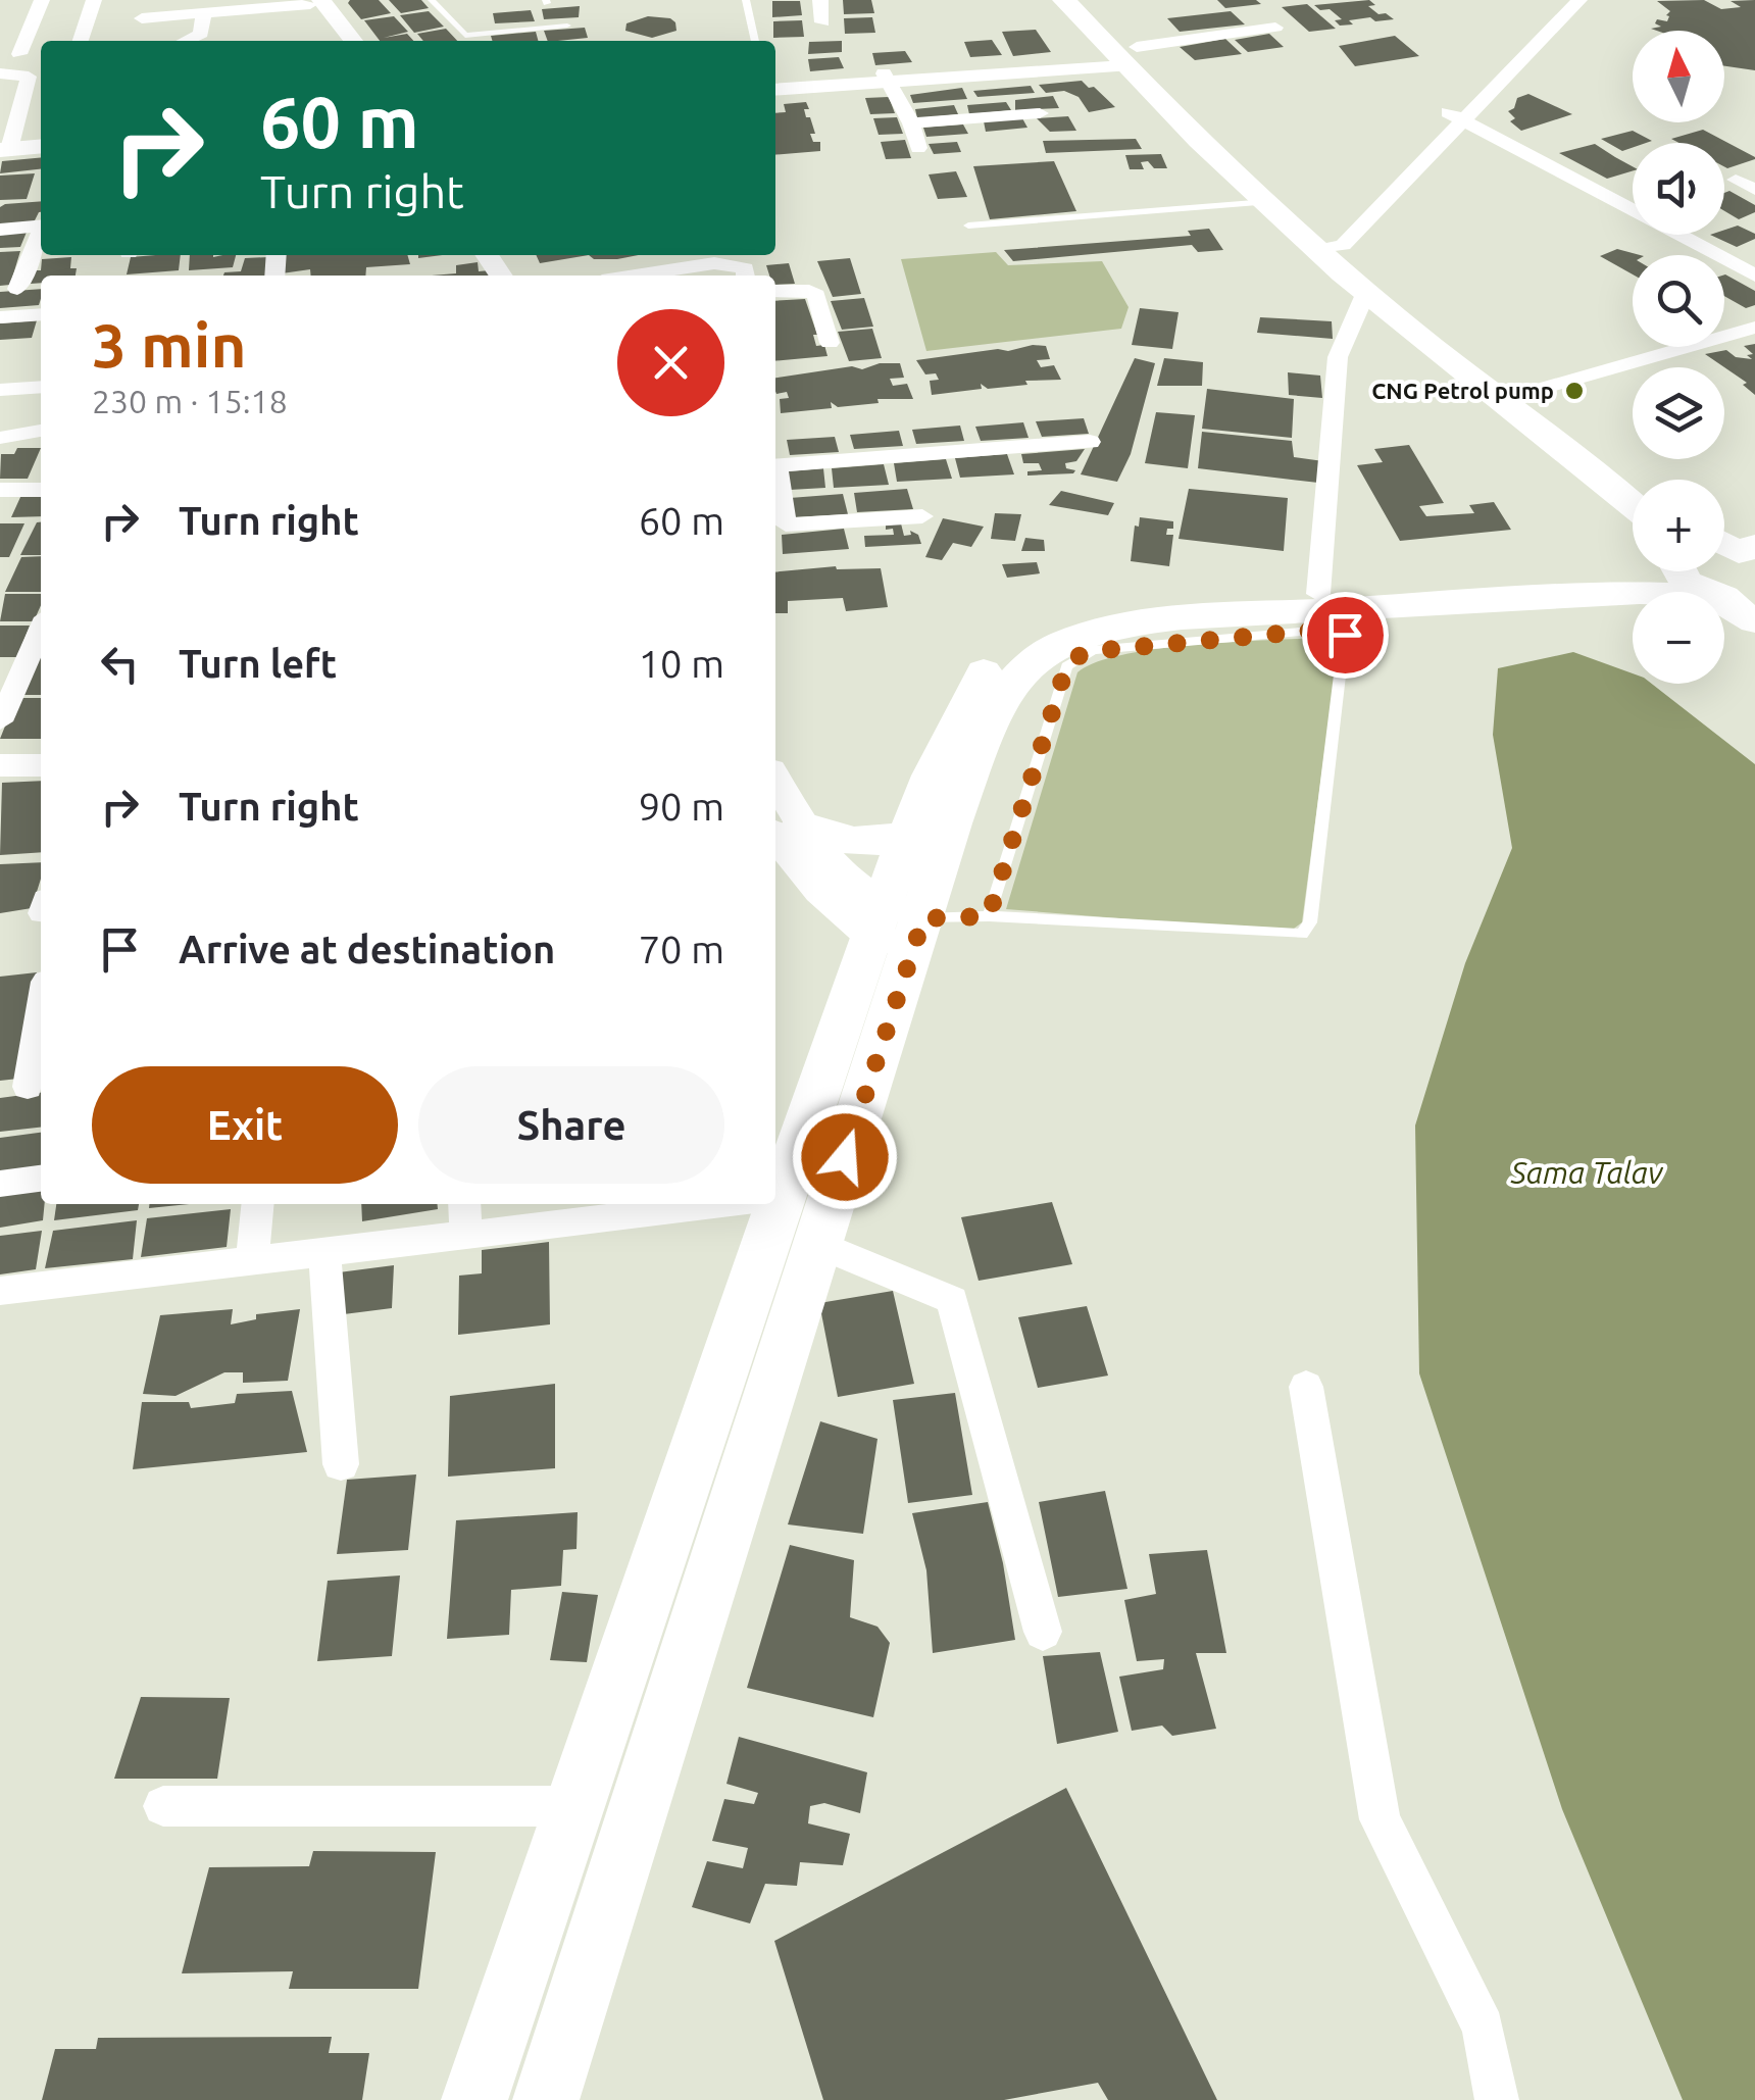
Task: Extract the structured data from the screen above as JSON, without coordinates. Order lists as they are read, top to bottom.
{
  "water": ["Sama Talav"],
  "places": ["CNG Petrol pump"],
  "north": "top",
  "page": {
    "map_buttons": ["+", "−"],
    "turn": ["60 m", "Turn right"],
    "heading": ["3 min", "230 m · 15:18"],
    "list": [
      {
        "name": "Turn right",
        "value": "60 m"
      },
      {
        "name": "Turn left",
        "value": "10 m"
      },
      {
        "name": "Turn right",
        "value": "90 m"
      },
      {
        "name": "Arrive at destination",
        "value": "70 m"
      }
    ],
    "buttons": ["Exit", "Share"]
  }
}
